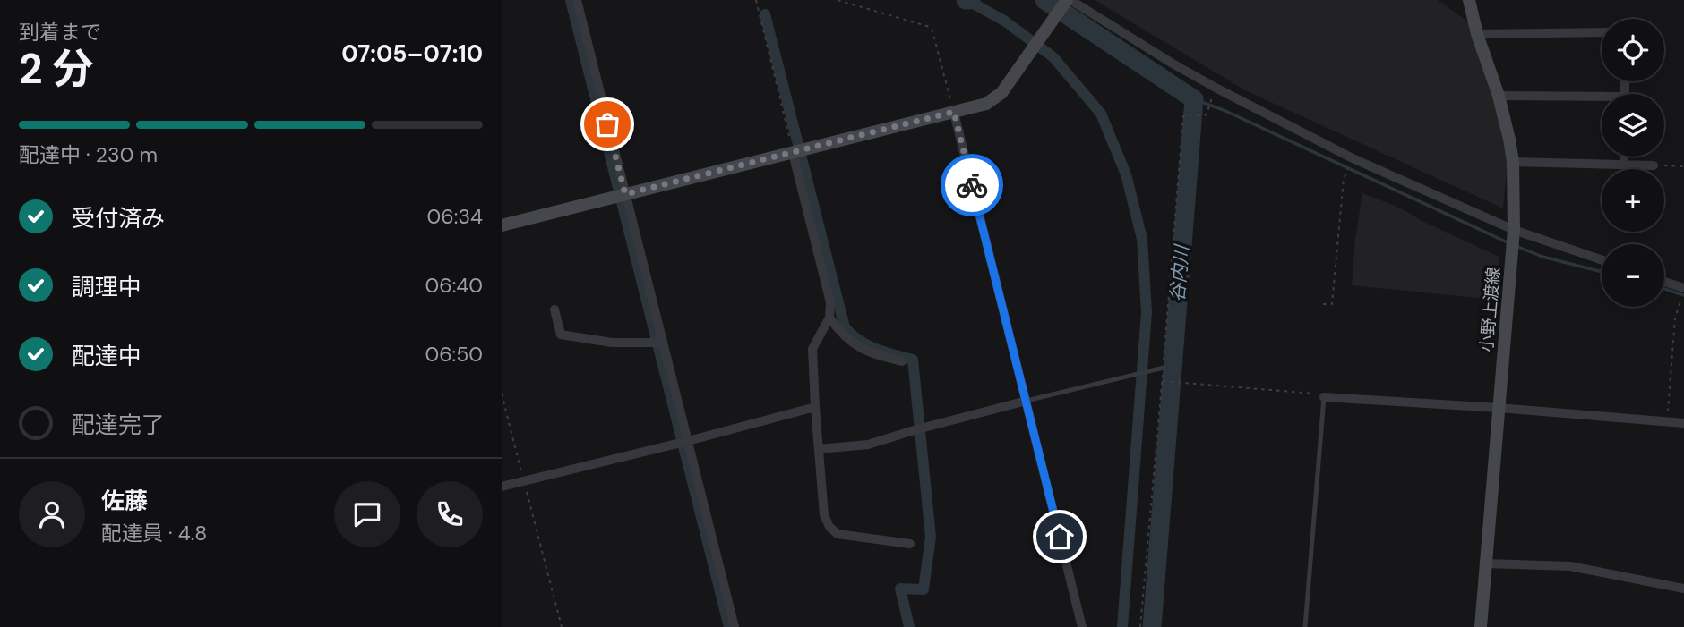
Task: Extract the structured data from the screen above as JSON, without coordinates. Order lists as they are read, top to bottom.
{
  "streets": {
    "main road": ["小野上渡線"]
  },
  "water": ["谷内川"],
  "page": {
    "heading": ["2 分", "到着まで", "07:05–07:10"],
    "panel": ["佐藤", "配達員 · 4.8"],
    "map_buttons": ["+", "−"],
    "bar": "配達中 · 230 m",
    "list": [
      ["受付済み", "06:34"],
      ["調理中", "06:40"],
      ["配達中", "06:50"],
      "配達完了"
    ]
  }
}
